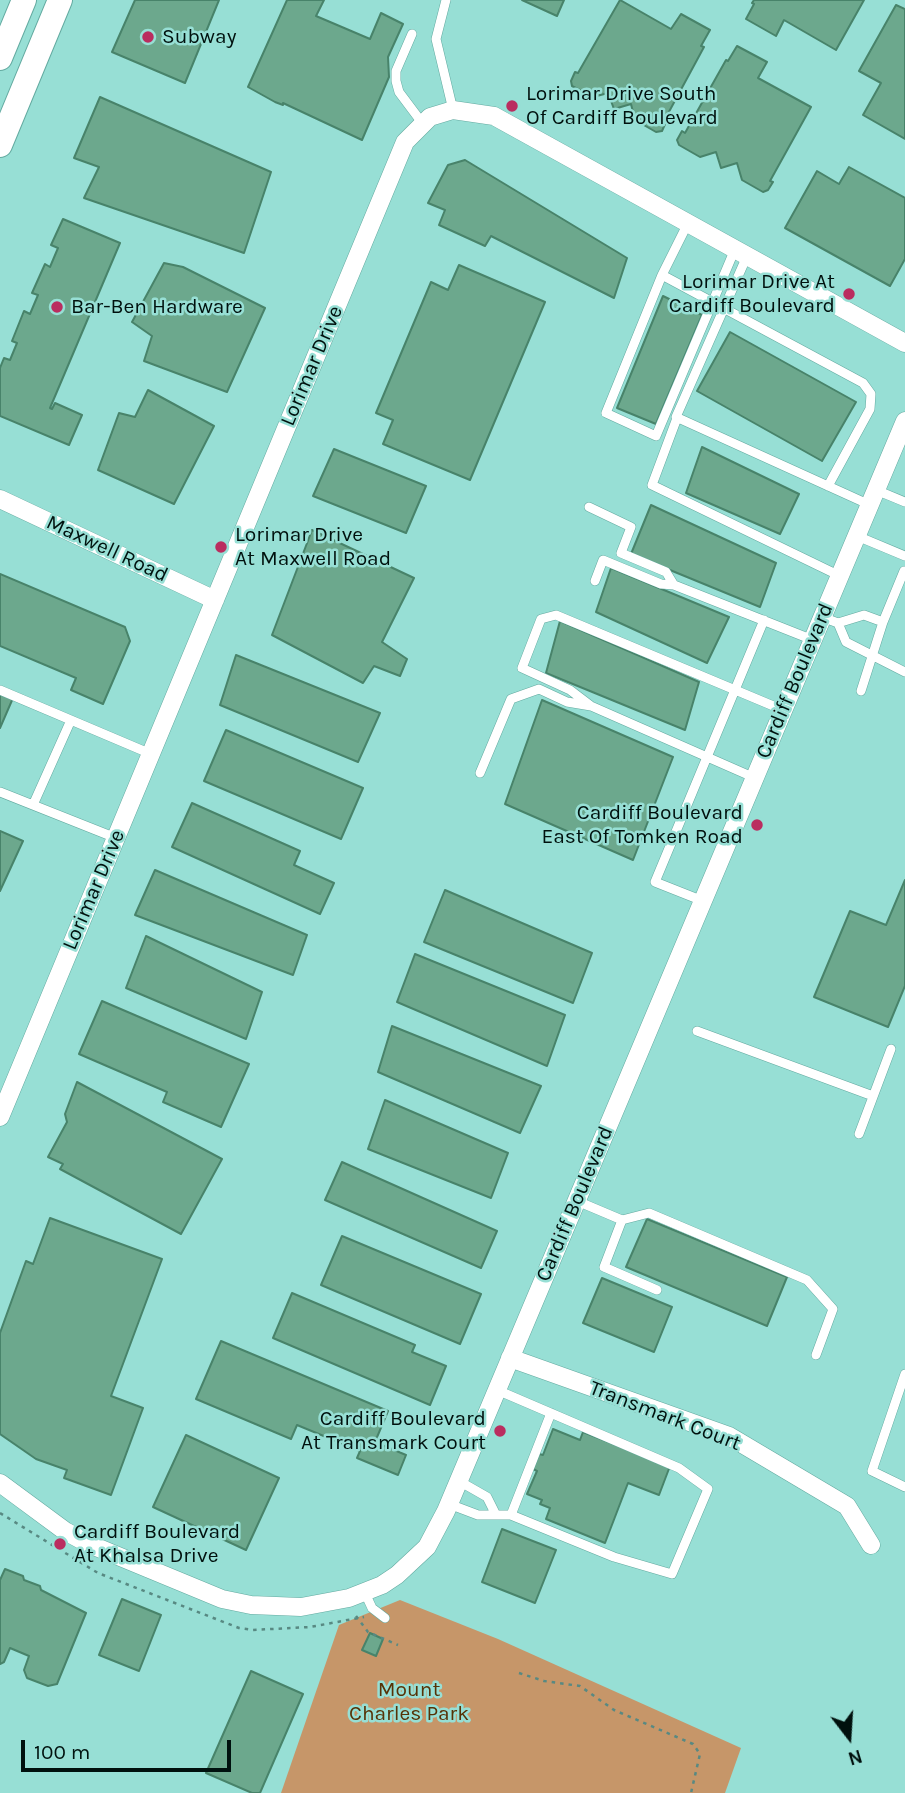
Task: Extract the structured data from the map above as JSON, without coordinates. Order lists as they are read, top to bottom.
{
  "streets": {
    "street": [
      "Lorimar Drive",
      "Maxwell Road",
      "Cardiff Boulevard",
      "Transmark Court"
    ]
  },
  "crossings": [
    ["Lorimar Drive", "Maxwell Road"],
    ["Cardiff Boulevard", "Transmark Court"]
  ],
  "parks": ["Mount Charles Park"],
  "places": [
    "Subway",
    "Lorimar Drive South Of Cardiff Boulevard",
    "Lorimar Drive At Cardiff Boulevard",
    "Bar-Ben Hardware",
    "Lorimar Drive At Maxwell Road",
    "Cardiff Boulevard East Of Tomken Road",
    "Cardiff Boulevard At Transmark Court",
    "Cardiff Boulevard At Khalsa Drive"
  ],
  "scale_bar": "100 m",
  "north": "bottom"
}
